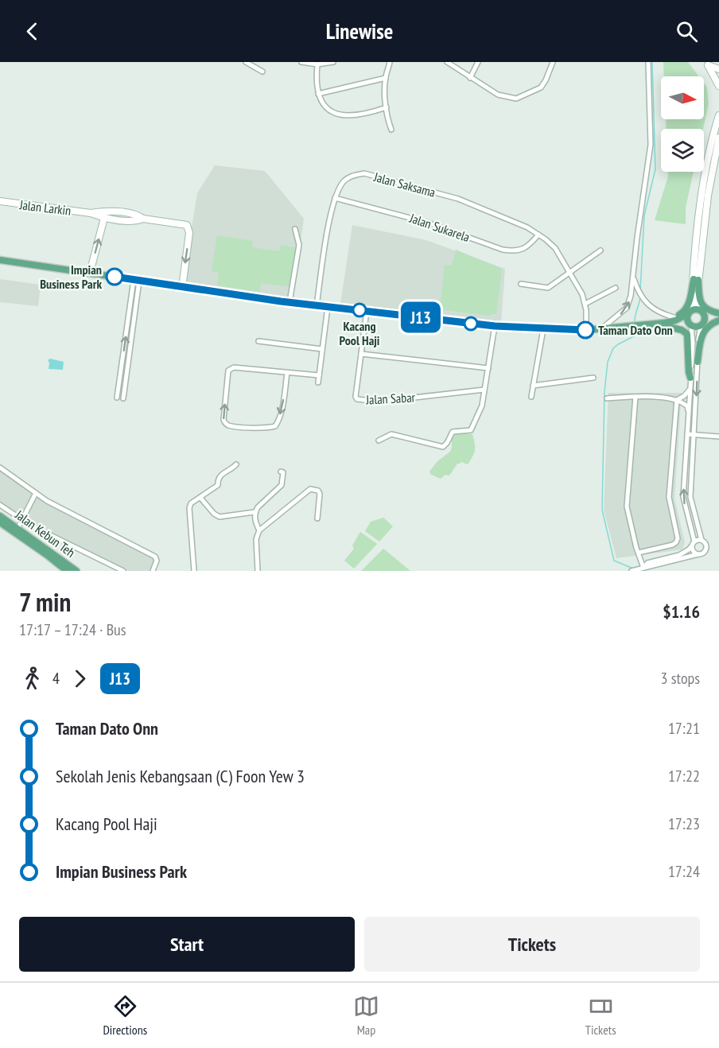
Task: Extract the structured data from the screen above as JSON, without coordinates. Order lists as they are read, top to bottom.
{
  "streets": {
    "main road": ["Jalan Larkin", "Jalan Kebun Teh"],
    "street": ["Jalan Saksama", "Jalan Sukarela", "Jalan Sabar"]
  },
  "crossings": [
    ["Jalan Saksama", "Jalan Sukarela"]
  ],
  "places": ["Impian Business Park", "Kacang Pool Haji", "Taman Dato Onn"],
  "lines": ["bus line J13"],
  "north": "right",
  "page": {
    "header": "Linewise",
    "on_map": "J13",
    "heading": ["7 min", "17:17 – 17:24 · Bus", "$1.16"],
    "legs": ["4", "J13", "3 stops"],
    "list": [
      {
        "name": "Taman Dato Onn",
        "value": "17:21"
      },
      {
        "name": "Sekolah Jenis Kebangsaan (C) Foon Yew 3",
        "value": "17:22"
      },
      {
        "name": "Kacang Pool Haji",
        "value": "17:23"
      },
      {
        "name": "Impian Business Park",
        "value": "17:24"
      }
    ],
    "buttons": ["Start", "Tickets"],
    "tabs": ["Directions", "Map", "Tickets"]
  }
}
